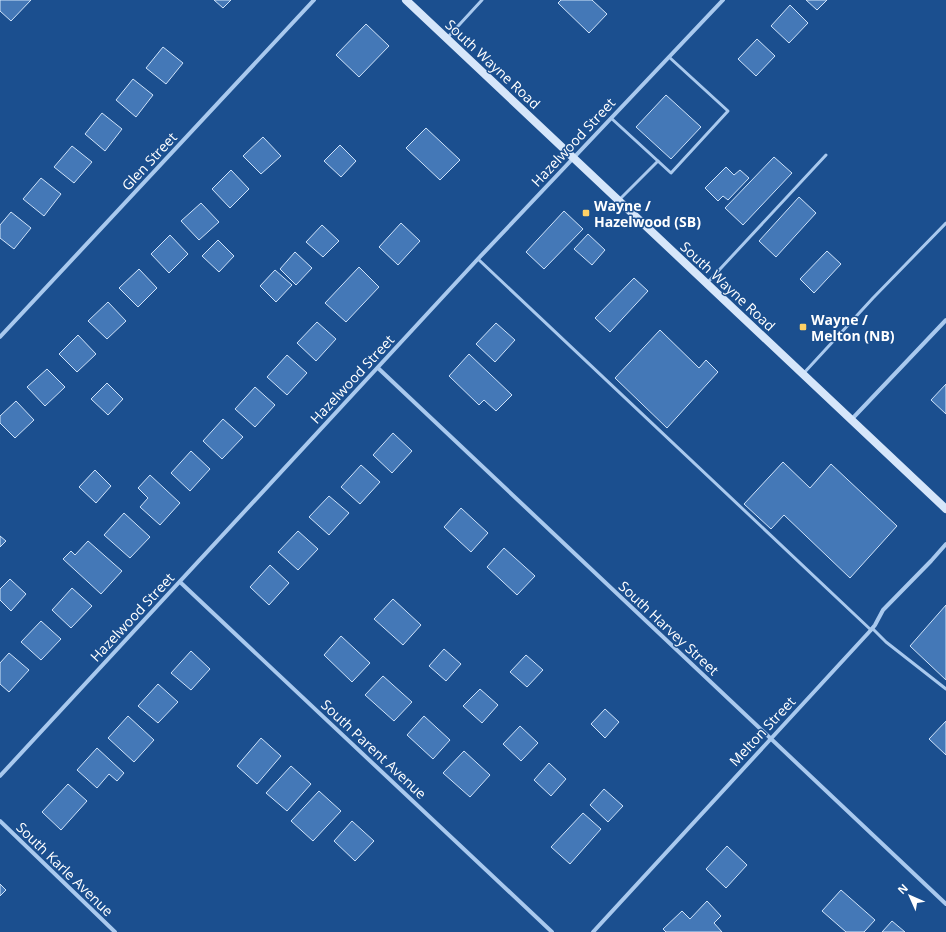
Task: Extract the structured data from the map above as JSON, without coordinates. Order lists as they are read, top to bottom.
{
  "streets": {
    "main road": ["South Wayne Road"],
    "street": [
      "Hazelwood Street",
      "Glen Street",
      "South Harvey Street",
      "Melton Street",
      "South Parent Avenue",
      "South Karle Avenue"
    ]
  },
  "crossings": [
    ["South Wayne Road", "Hazelwood Street"],
    ["Hazelwood Street", "South Harvey Street"],
    ["Hazelwood Street", "South Parent Avenue"],
    ["South Harvey Street", "Melton Street"]
  ],
  "places": {
    "transit": ["Wayne / Hazelwood (SB)", "Wayne / Melton (NB)"]
  },
  "north": "top left"
}
